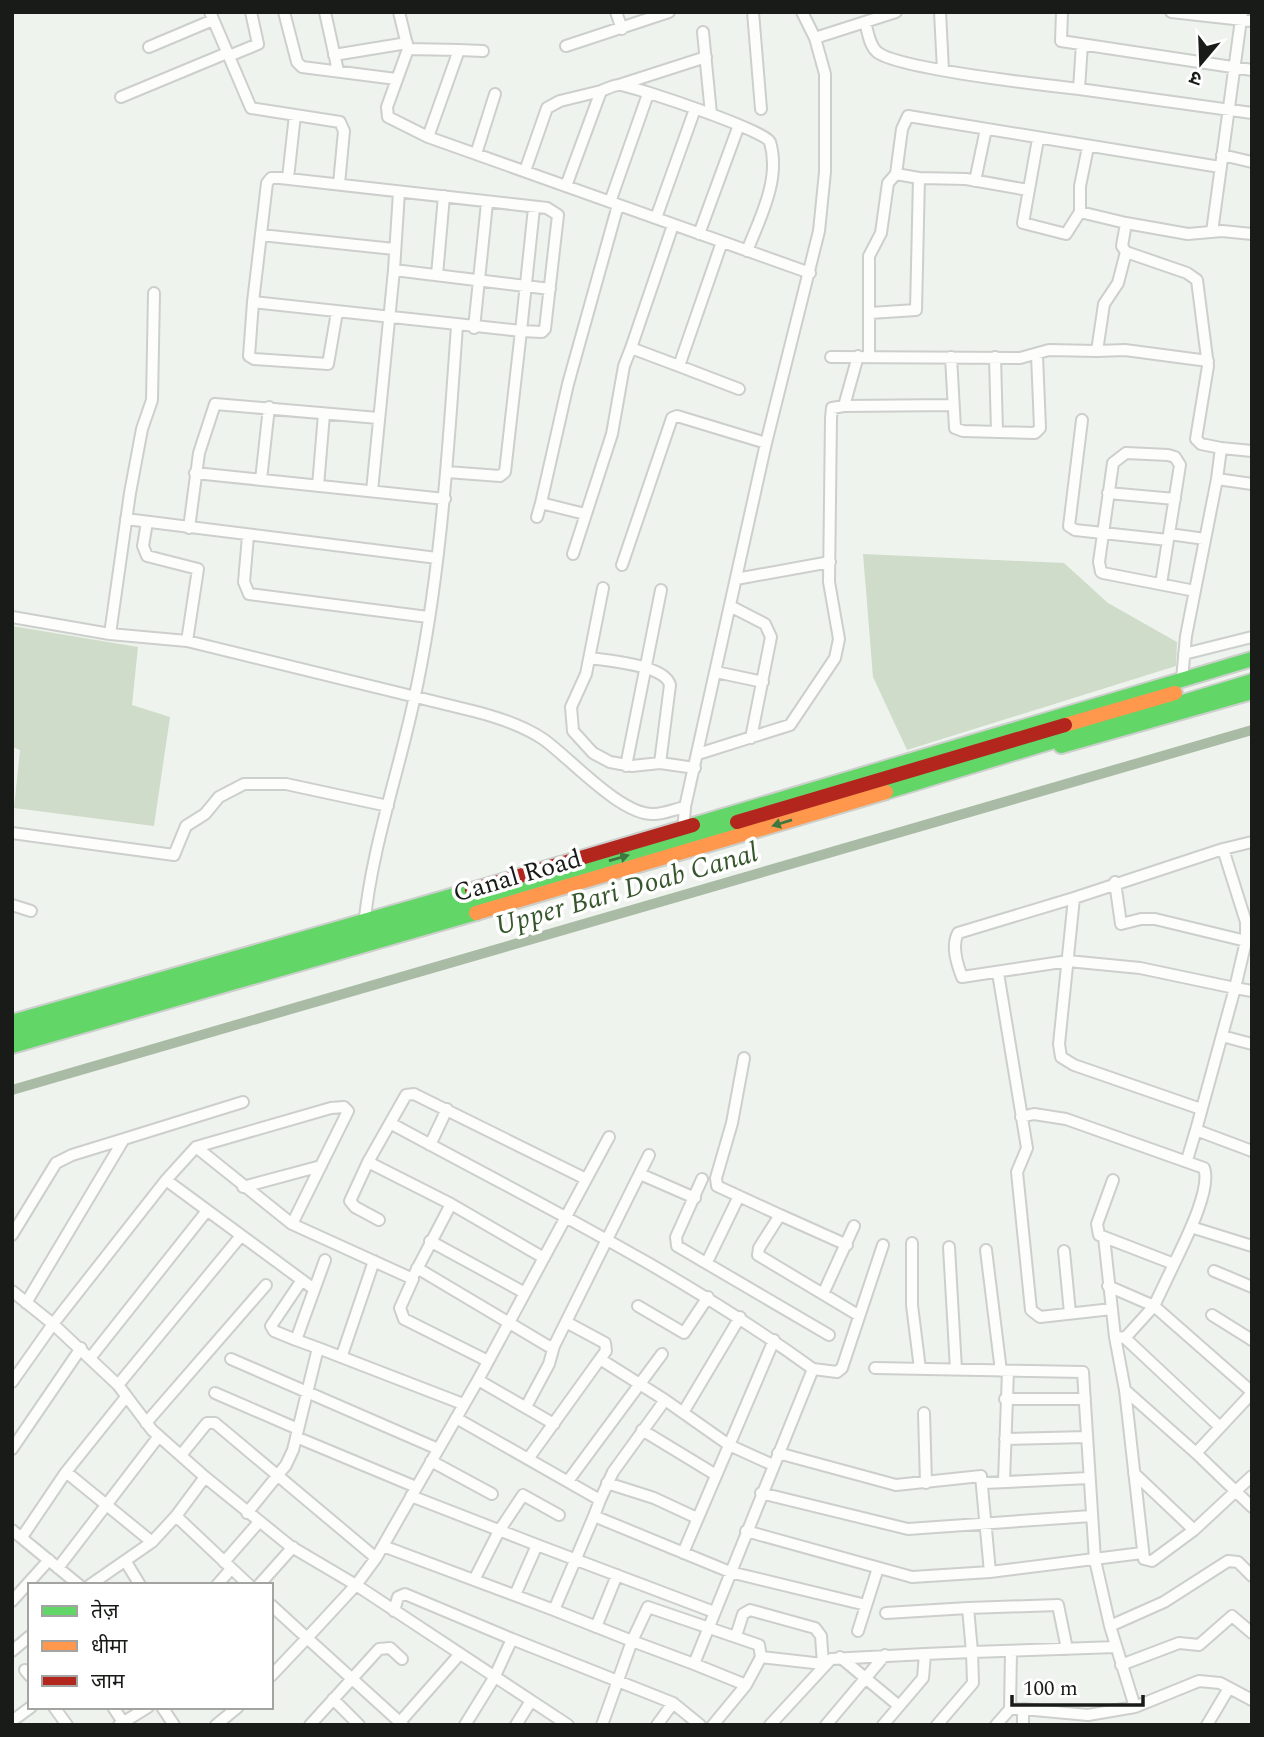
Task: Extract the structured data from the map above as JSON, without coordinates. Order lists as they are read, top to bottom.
{
  "streets": {
    "main road": ["Canal Road"]
  },
  "water": ["Upper Bari Doab Canal"],
  "legend": ["तेज़", "धीमा", "जाम"],
  "scale_bar": "100 m",
  "north": "bottom"
}
